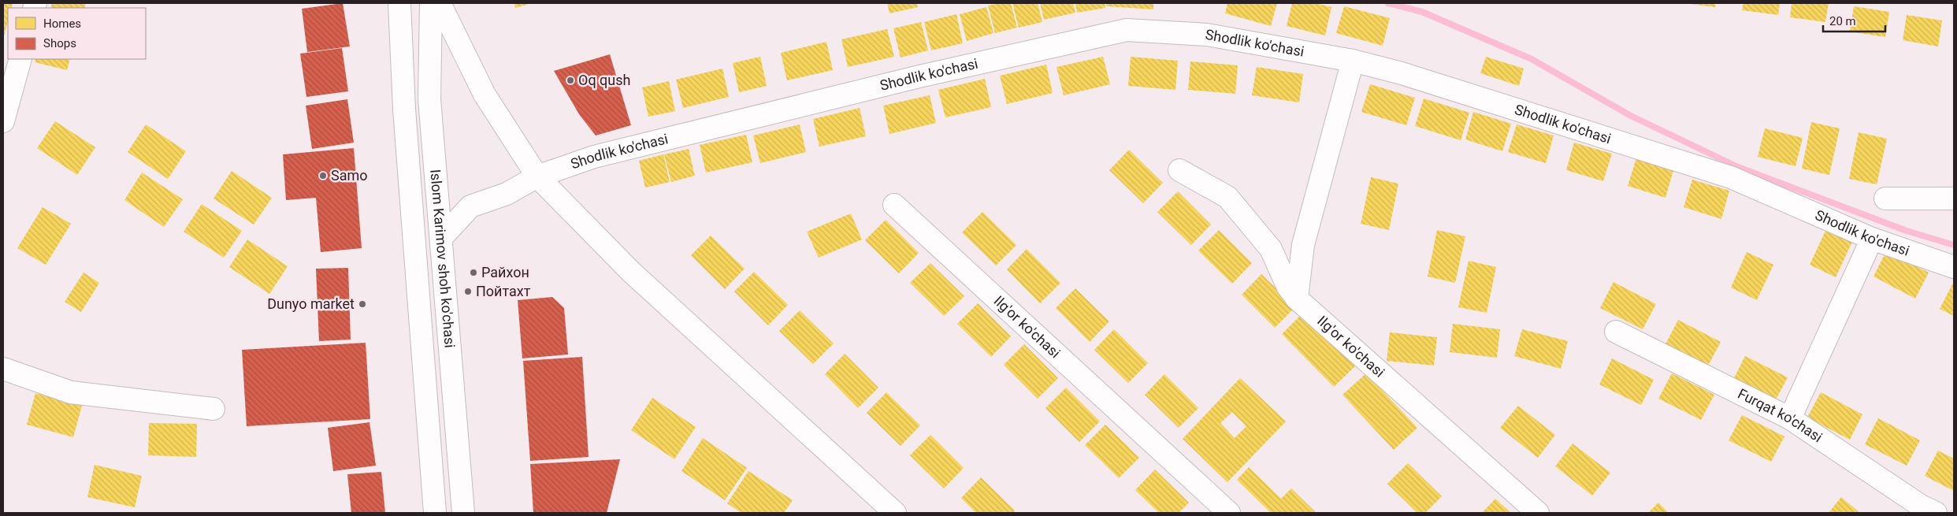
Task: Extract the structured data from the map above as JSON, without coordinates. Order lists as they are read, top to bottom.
{
  "streets": {
    "street": [
      "Shodlik ko'chasi",
      "Islom Karimov shoh ko'chasi",
      "Ilg'or ko'chasi",
      "Furqat ko'chasi"
    ]
  },
  "crossings": [
    ["Shodlik ko'chasi", "Islom Karimov shoh ko'chasi"]
  ],
  "places": [
    "Oq qush",
    "Samo",
    "Райхон",
    "Пойтахт",
    "Dunyo market"
  ],
  "legend": ["Homes", "Shops"],
  "scale_bar": "20 m"
}
